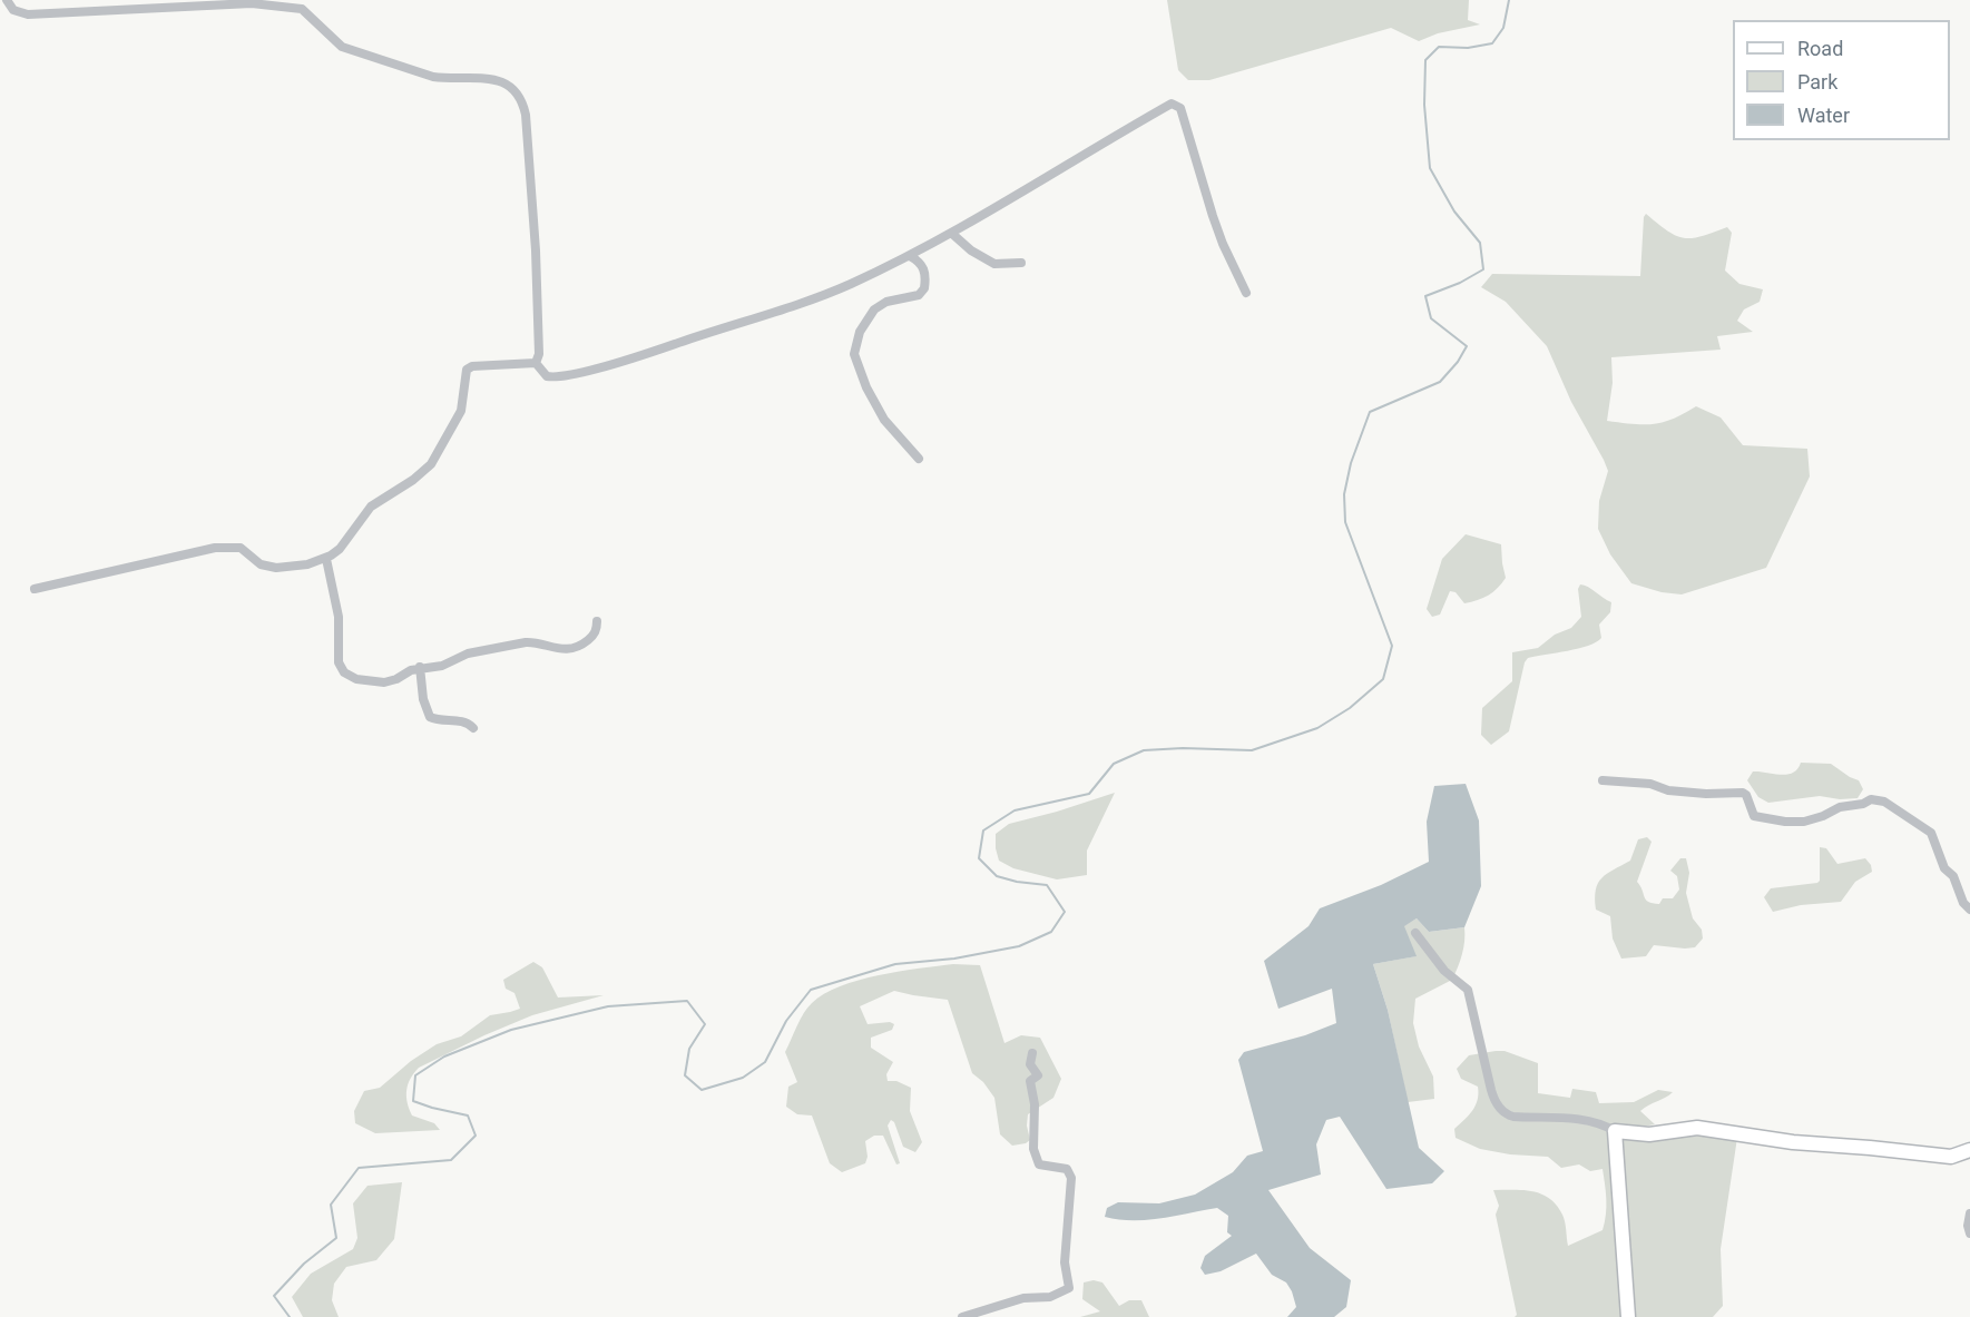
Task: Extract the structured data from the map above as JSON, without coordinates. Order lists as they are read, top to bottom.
{
  "legend": ["Road", "Park", "Water"]
}
